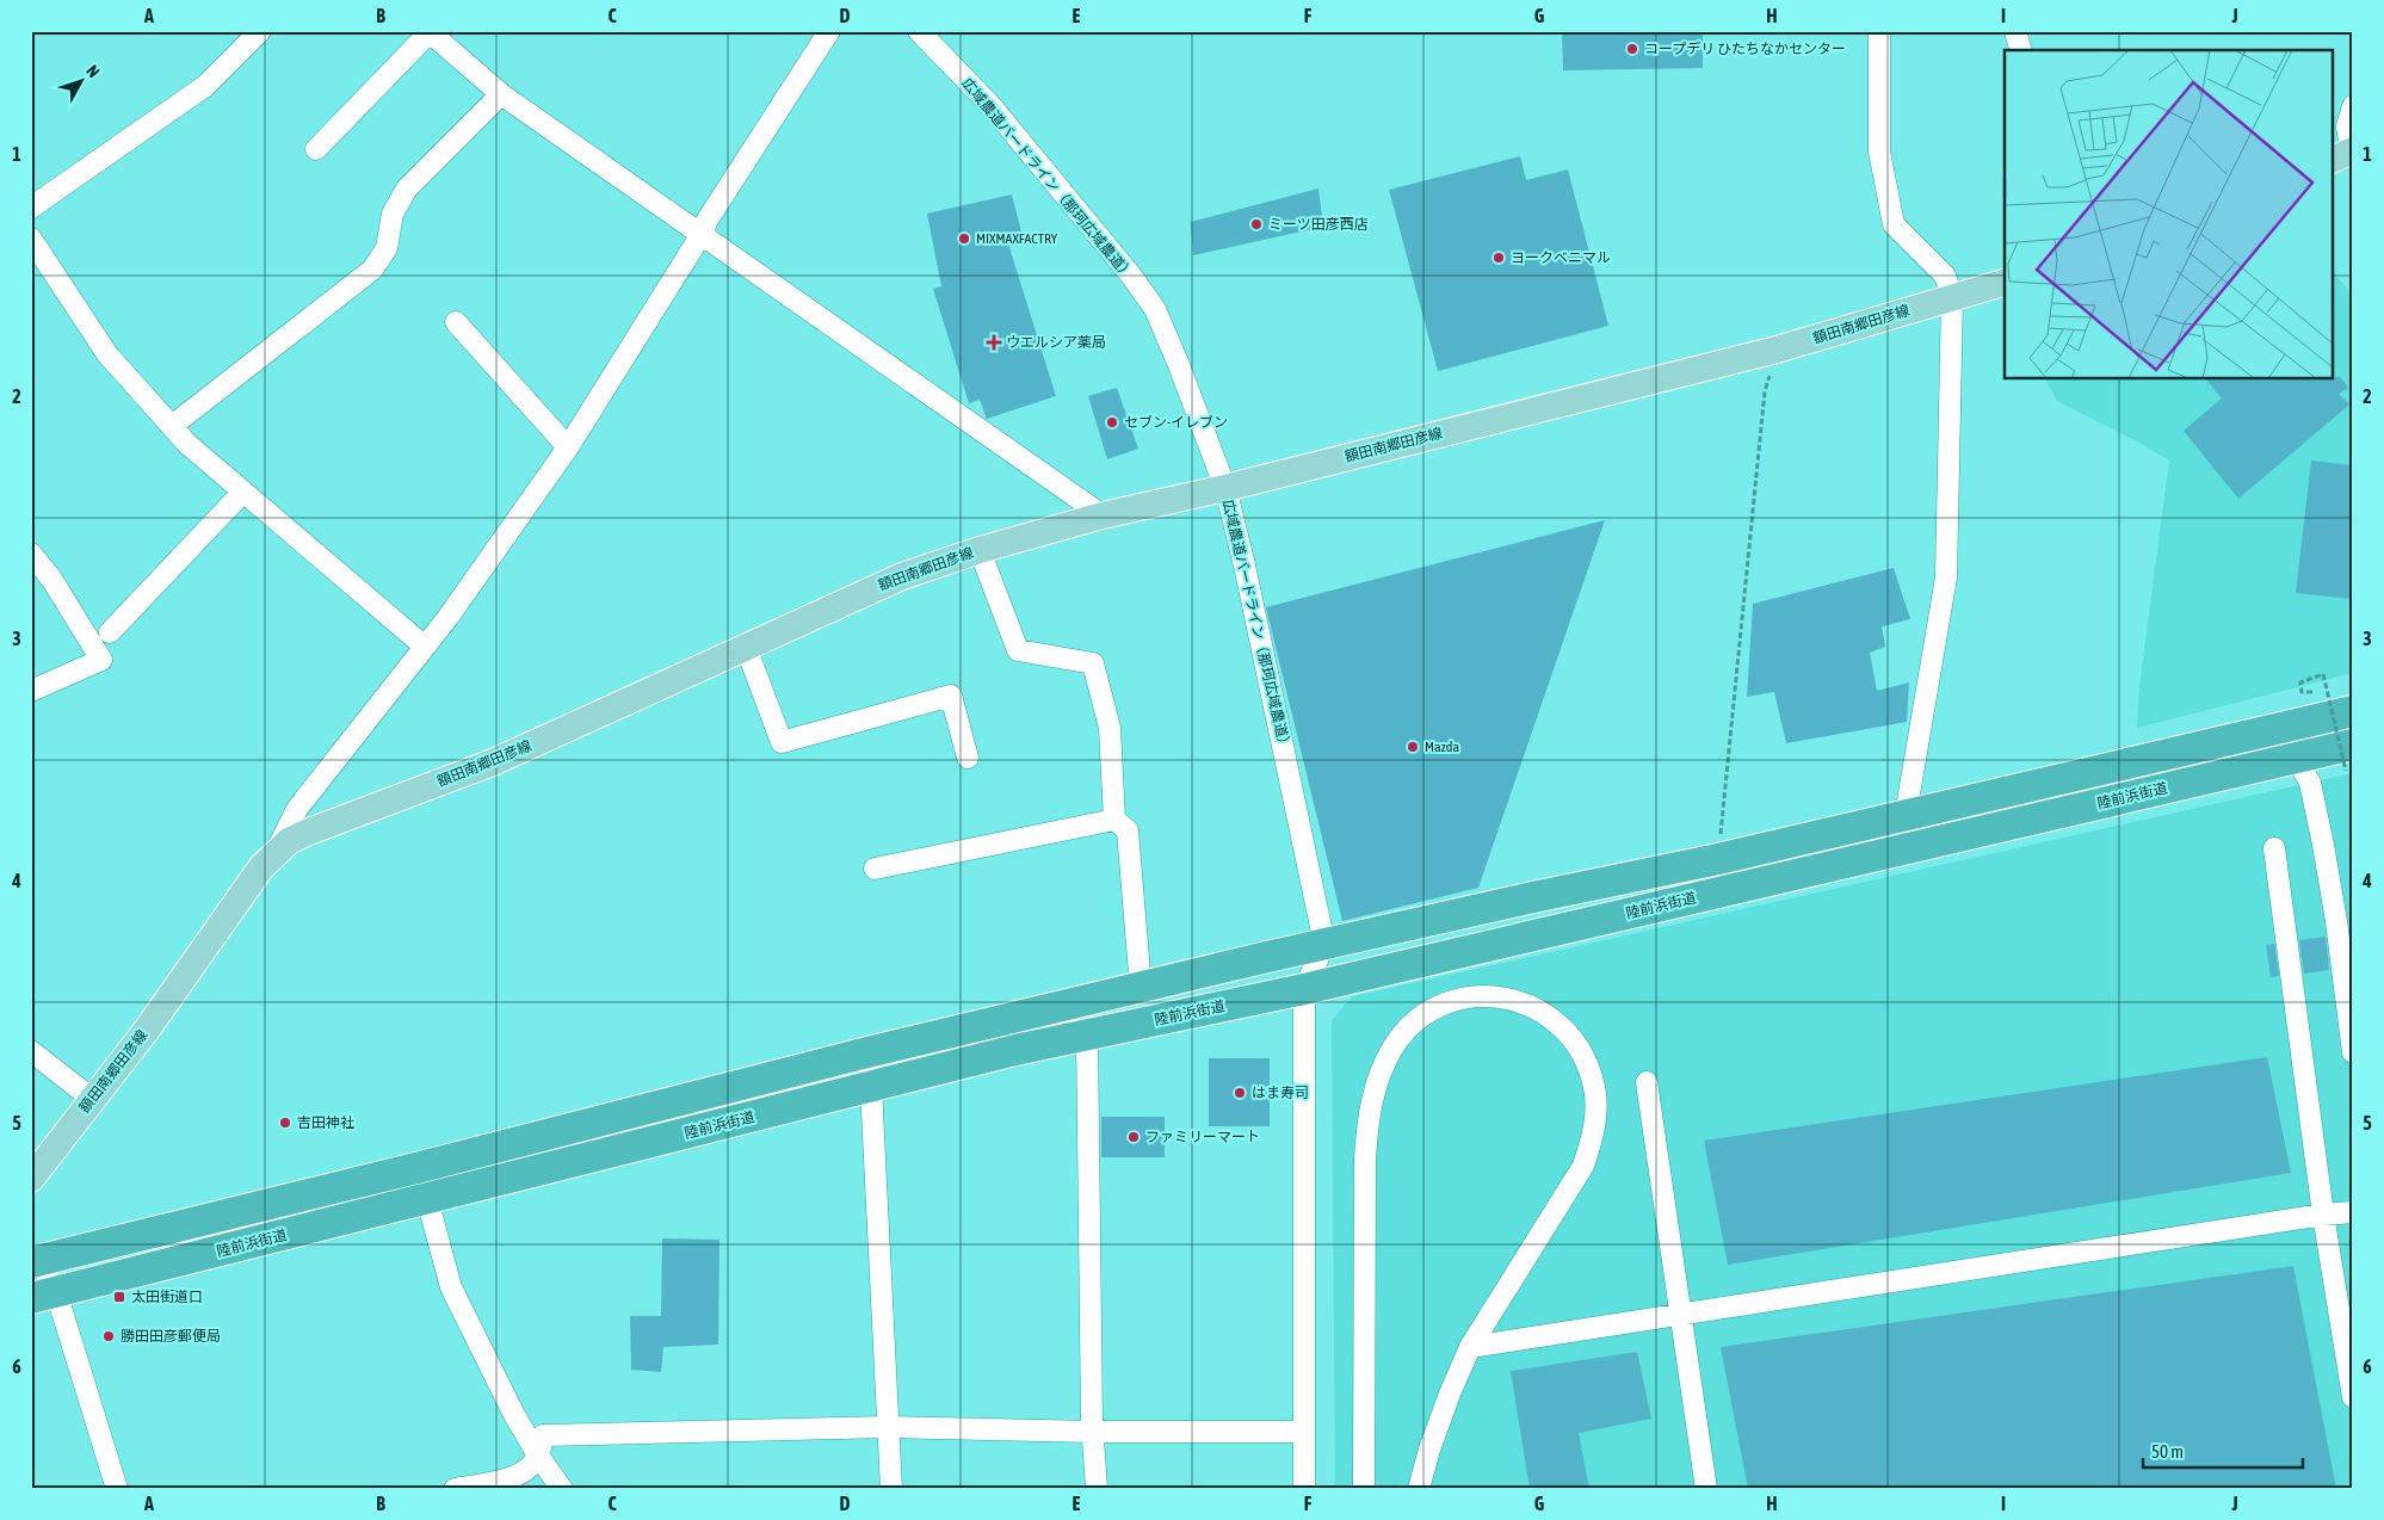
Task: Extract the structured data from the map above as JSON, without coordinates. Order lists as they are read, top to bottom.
{
  "streets": {
    "highway": ["陸前浜街道"],
    "main road": ["額田南郷田彦線"],
    "street": ["広域農道バードライン（那珂広域農道）"]
  },
  "crossings": [
    ["広域農道バードライン（那珂広域農道）", "額田南郷田彦線"]
  ],
  "places": {
    "other": [
      "コープデリ ひたちなかセンター",
      "ミーツ田彦西店",
      "MIXMAXFACTRY",
      "ヨークベニマル",
      "セブン-イレブン",
      "Mazda",
      "はま寿司",
      "吉田神社",
      "ファミリーマート",
      "勝田田彦郵便局"
    ],
    "health": ["ウエルシア薬局"],
    "transit": ["太田街道口"]
  },
  "scale_bar": "50 m",
  "north": "top right",
  "grid": {
    "columns": [
      "A",
      "B",
      "C",
      "D",
      "E",
      "F",
      "G",
      "H",
      "I",
      "J"
    ],
    "rows": [
      "1",
      "2",
      "3",
      "4",
      "5",
      "6"
    ]
  }
}
